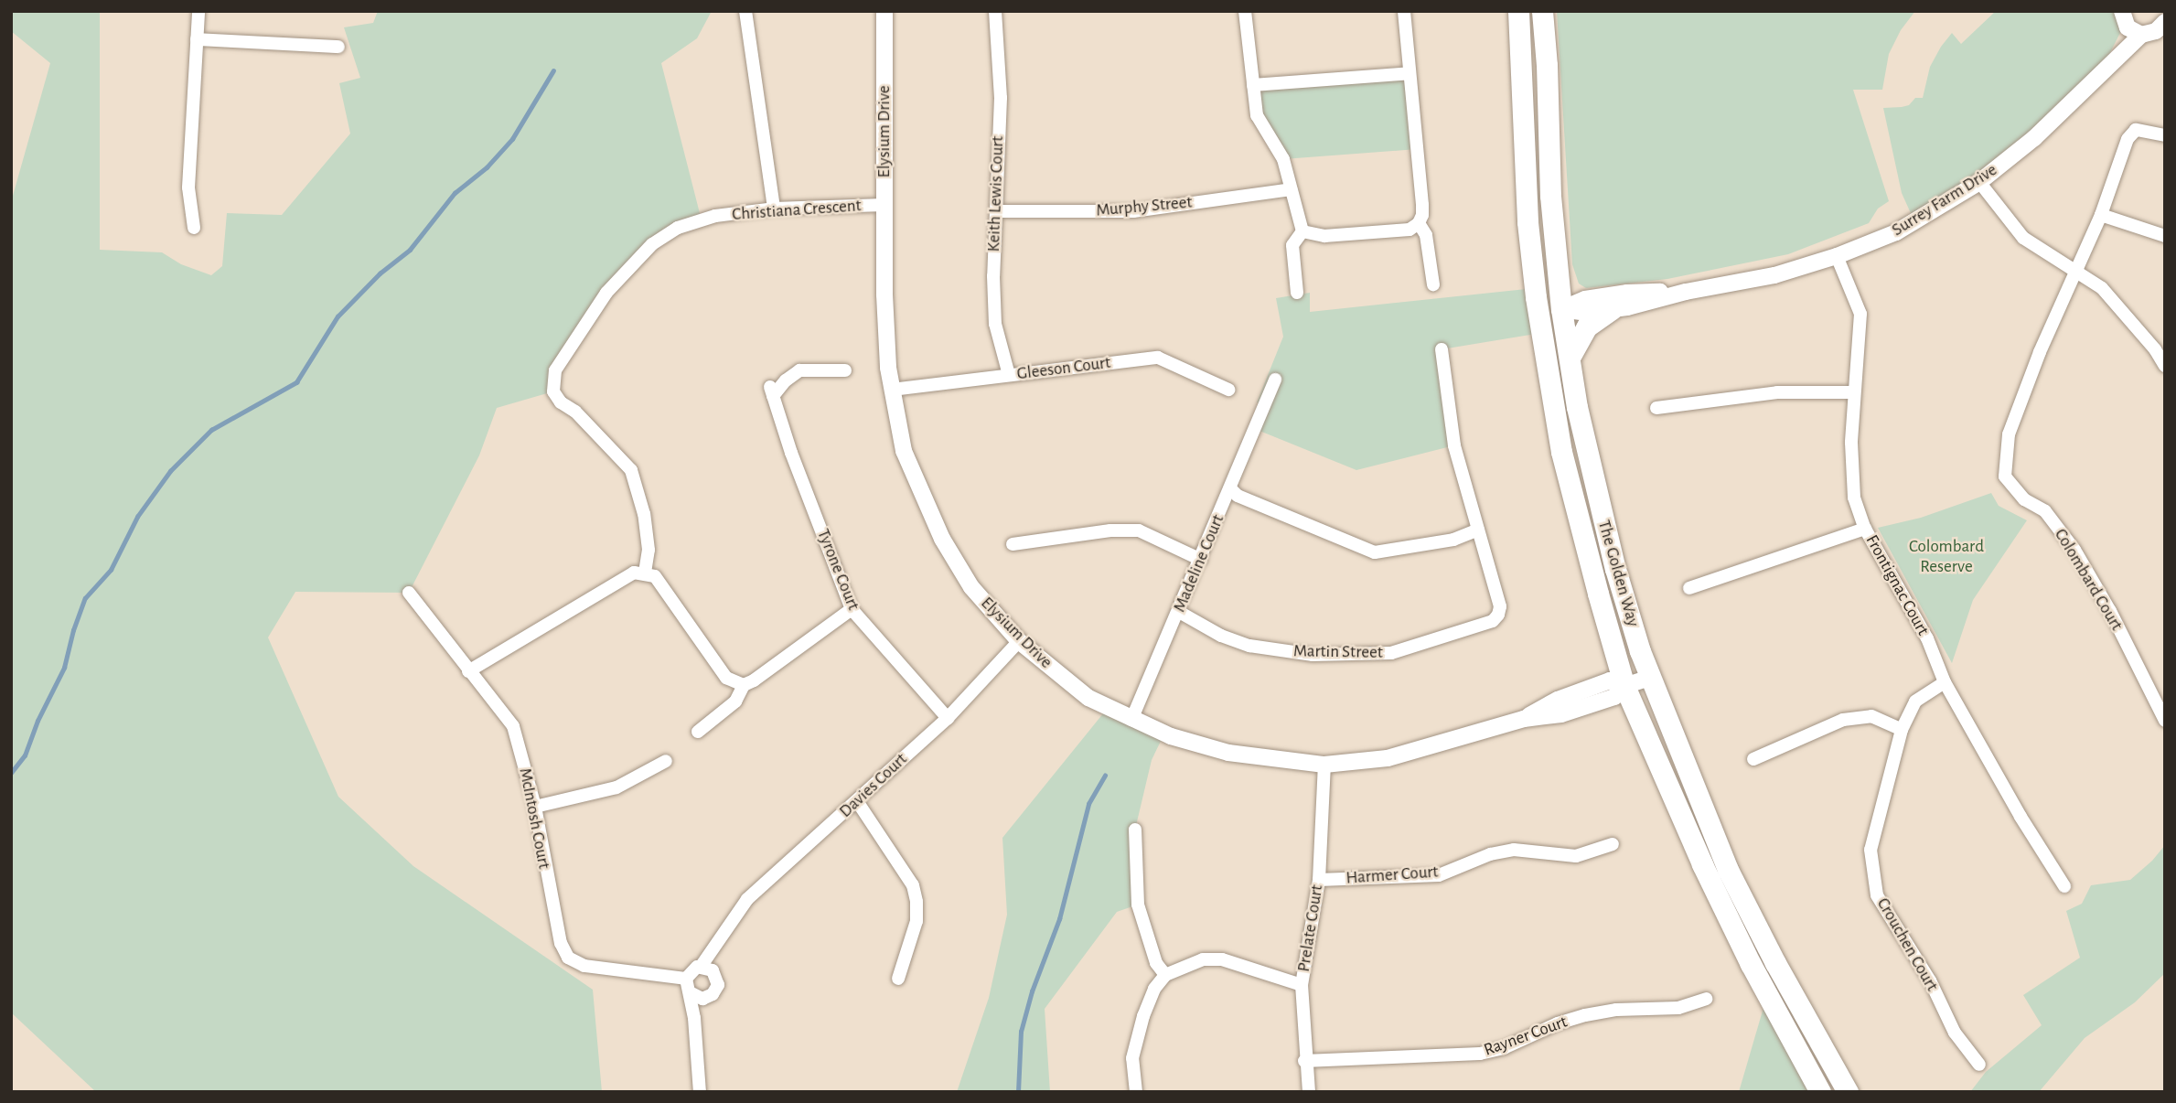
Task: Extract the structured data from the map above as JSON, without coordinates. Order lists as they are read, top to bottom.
{
  "streets": {
    "main road": ["The Golden Way"],
    "street": [
      "Elysium Drive",
      "Keith Lewis Court",
      "Surrey Farm Drive",
      "Murphy Street",
      "Christiana Crescent",
      "Gleeson Court",
      "Madeline Court",
      "Tyrone Court",
      "Colombard Court",
      "Frontignac Court",
      "Martin Street",
      "Davies Court",
      "McIntosh Court",
      "Harmer Court",
      "Prelate Court",
      "Crouchen Court",
      "Rayner Court"
    ]
  },
  "crossings": [
    ["Elysium Drive", "Christiana Crescent"],
    ["Elysium Drive", "Gleeson Court"],
    ["Elysium Drive", "Madeline Court"],
    ["Elysium Drive", "The Golden Way"],
    ["Elysium Drive", "Davies Court"],
    ["Elysium Drive", "Prelate Court"],
    ["Keith Lewis Court", "Murphy Street"],
    ["Keith Lewis Court", "Gleeson Court"],
    ["Surrey Farm Drive", "The Golden Way"],
    ["Surrey Farm Drive", "Frontignac Court"],
    ["Madeline Court", "Martin Street"],
    ["Tyrone Court", "Davies Court"],
    ["Frontignac Court", "Crouchen Court"],
    ["Davies Court", "McIntosh Court"],
    ["Harmer Court", "Prelate Court"],
    ["Prelate Court", "Rayner Court"]
  ],
  "parks": ["Colombard Reserve"]
}
